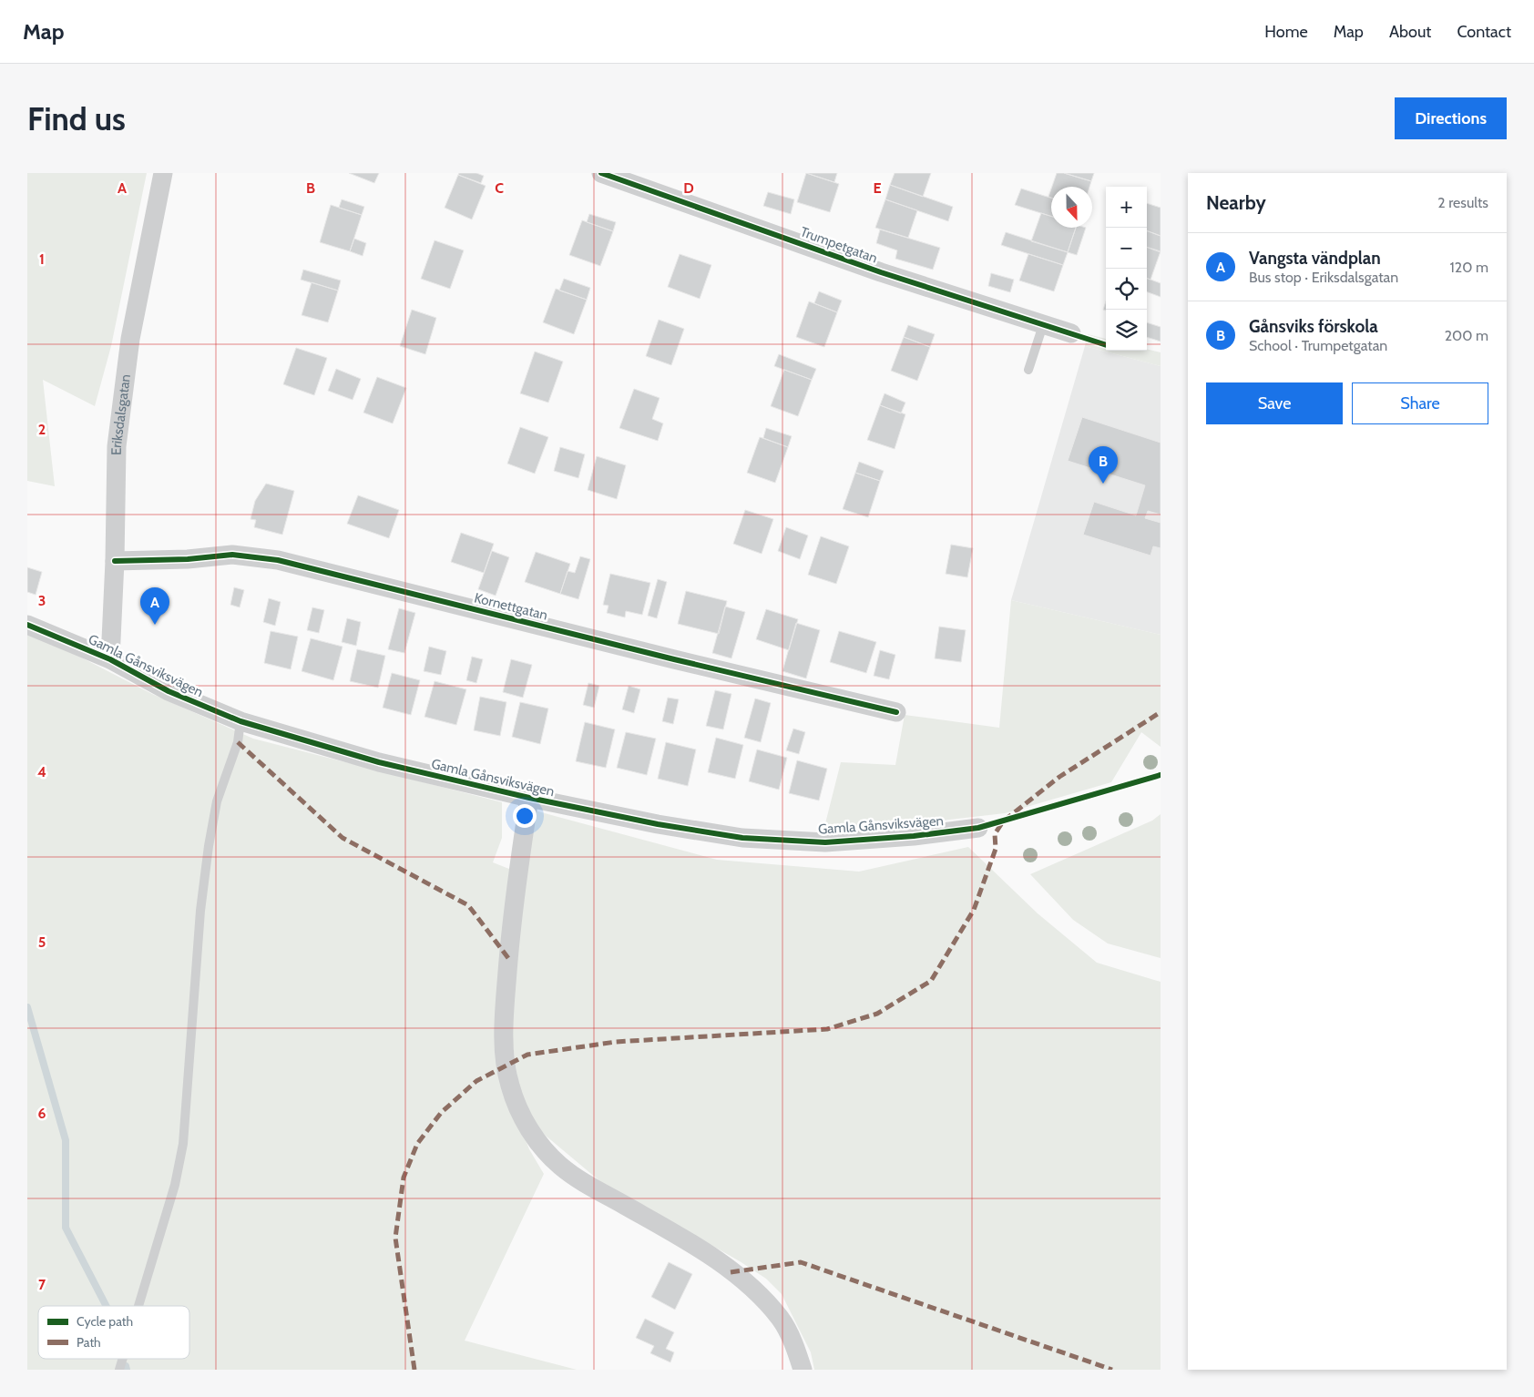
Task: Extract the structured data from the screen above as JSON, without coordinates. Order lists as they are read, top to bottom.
{
  "streets": {
    "street": [
      "Trumpetgatan",
      "Eriksdalsgatan",
      "Kornettgatan",
      "Gamla Gånsviksvägen"
    ]
  },
  "crossings": [
    ["Eriksdalsgatan", "Kornettgatan"],
    ["Eriksdalsgatan", "Gamla Gånsviksvägen"]
  ],
  "legend": ["Cycle path", "Path"],
  "north": "bottom",
  "page": {
    "header": "Map",
    "nav": [
      "Home",
      "Map",
      "About",
      "Contact"
    ],
    "buttons": [
      "Directions",
      ["Save", "Share"]
    ],
    "title": "Find us",
    "heading": ["Nearby", "2 results"],
    "map_buttons": ["+", "−"],
    "list": [
      {
        "mark": "A",
        "name": "Vangsta vändplan",
        "note": "Bus stop · Eriksdalsgatan",
        "value": "120 m"
      },
      {
        "mark": "B",
        "name": "Gånsviks förskola",
        "note": "School · Trumpetgatan",
        "value": "200 m"
      }
    ],
    "pins": ["B", "A"]
  },
  "grid": {
    "columns": [
      "A",
      "B",
      "C",
      "D",
      "E"
    ],
    "rows": [
      "1",
      "2",
      "3",
      "4",
      "5",
      "6",
      "7"
    ]
  }
}
